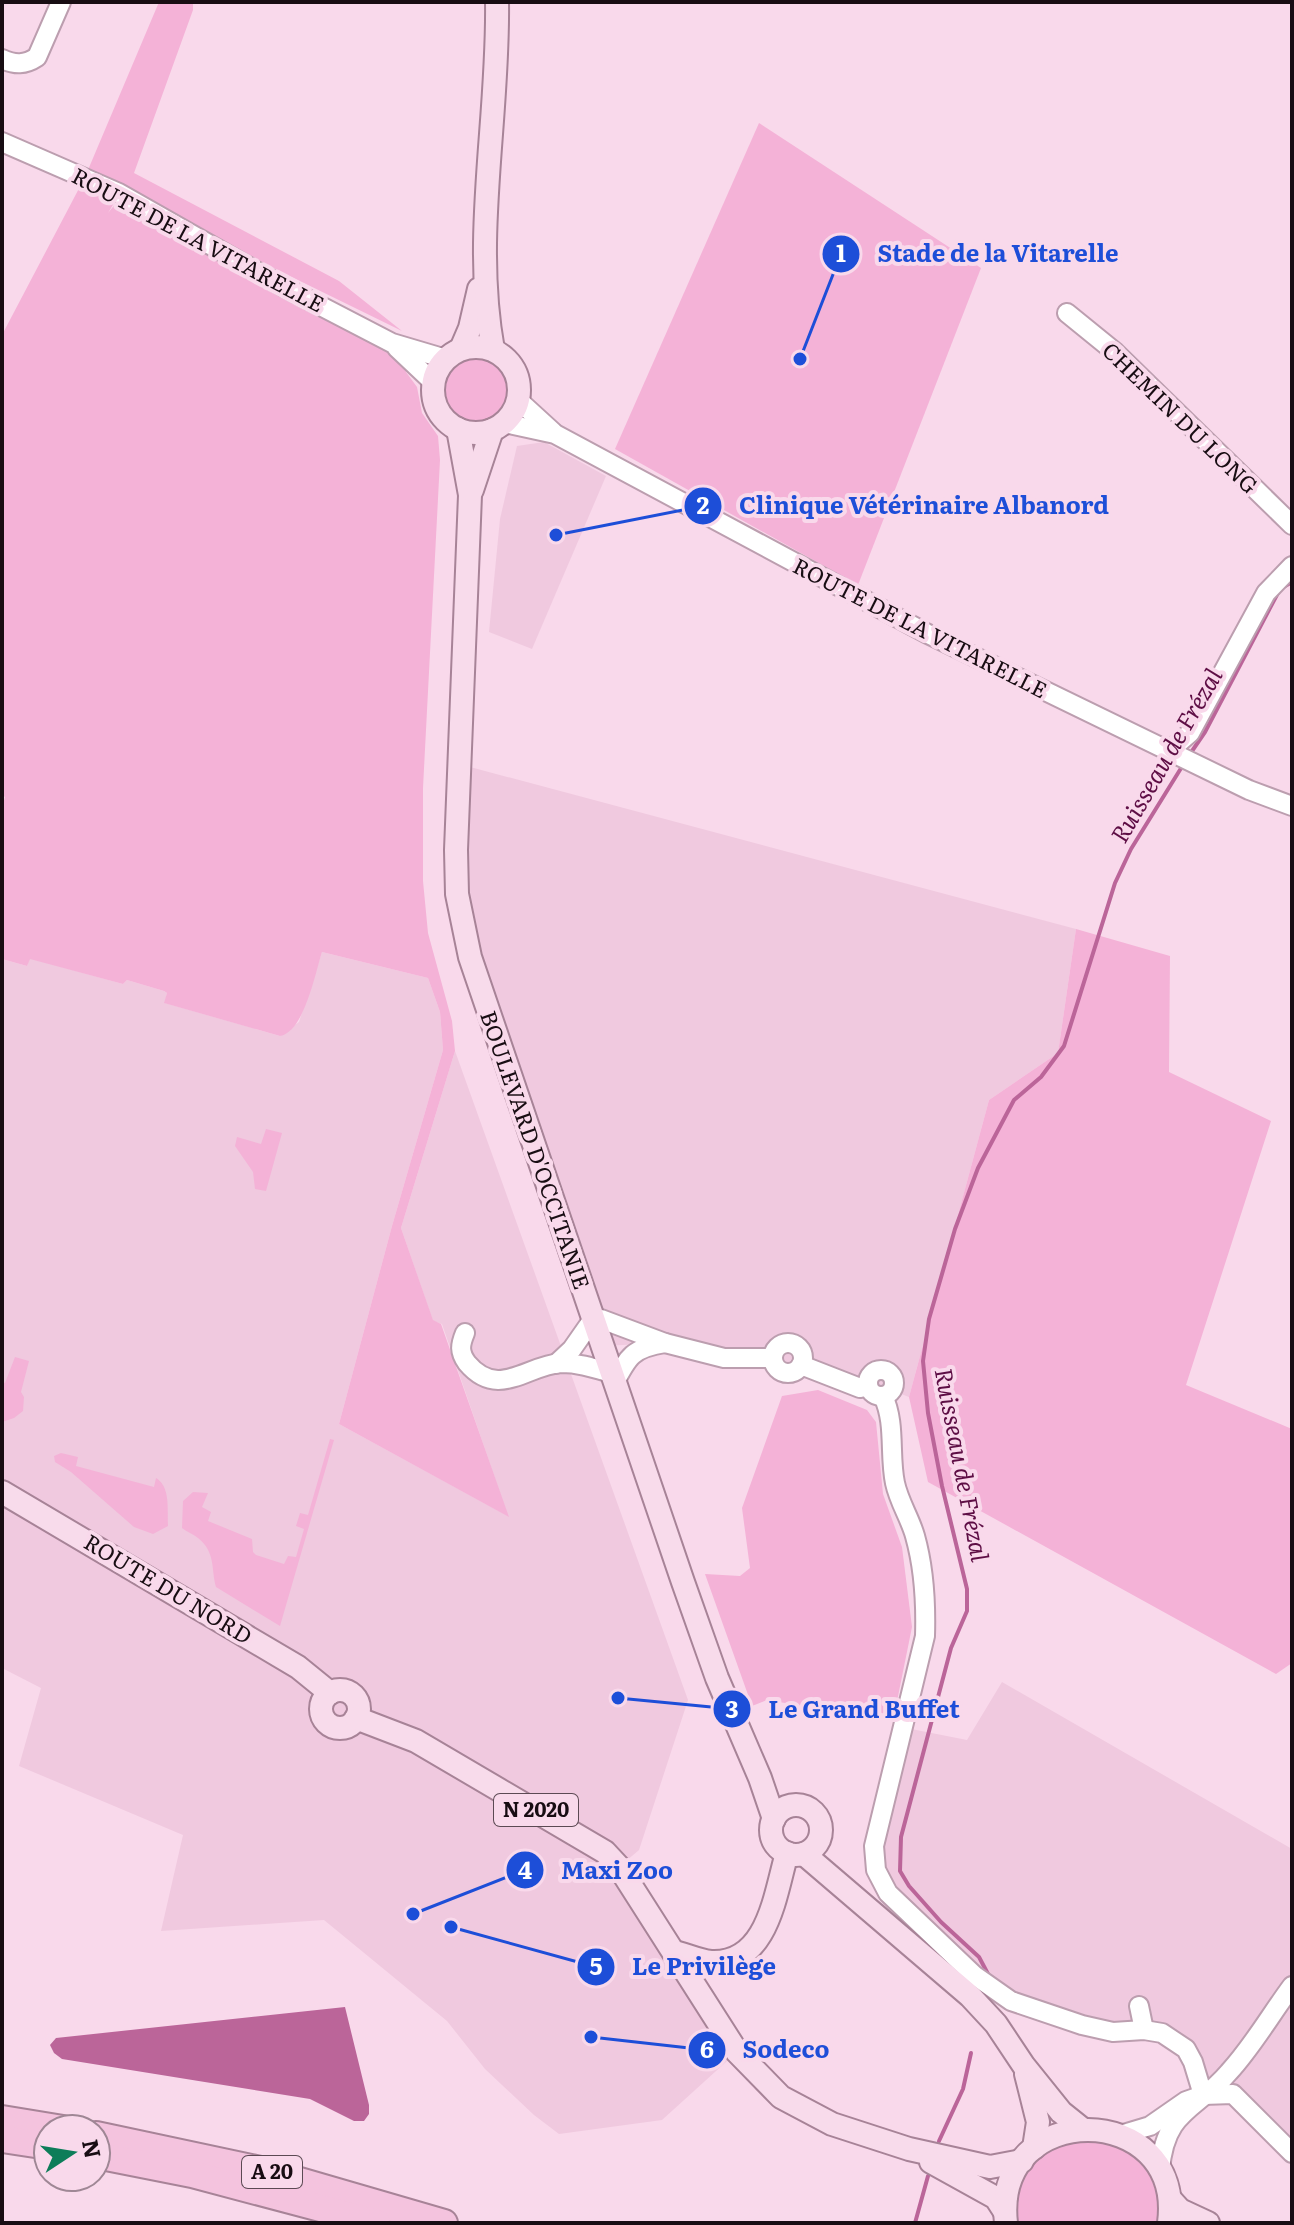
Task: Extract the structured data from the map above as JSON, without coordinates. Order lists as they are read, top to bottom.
{
  "streets": {
    "highway": ["A 20"],
    "main road": ["BOULEVARD D'OCCITANIE", "ROUTE DU NORD", "N 2020"],
    "street": ["ROUTE DE LA VITARELLE", "CHEMIN DU LONG"]
  },
  "crossings": [
    ["ROUTE DE LA VITARELLE", "BOULEVARD D'OCCITANIE"],
    ["BOULEVARD D'OCCITANIE", "N 2020"],
    ["ROUTE DU NORD", "N 2020"]
  ],
  "water": ["Ruisseau de Frézal"],
  "places": [
    "Stade de la Vitarelle",
    "Clinique Vétérinaire Albanord",
    "Le Grand Buffet",
    "Maxi Zoo",
    "Le Privilège",
    "Sodeco"
  ],
  "north": "right"
}
